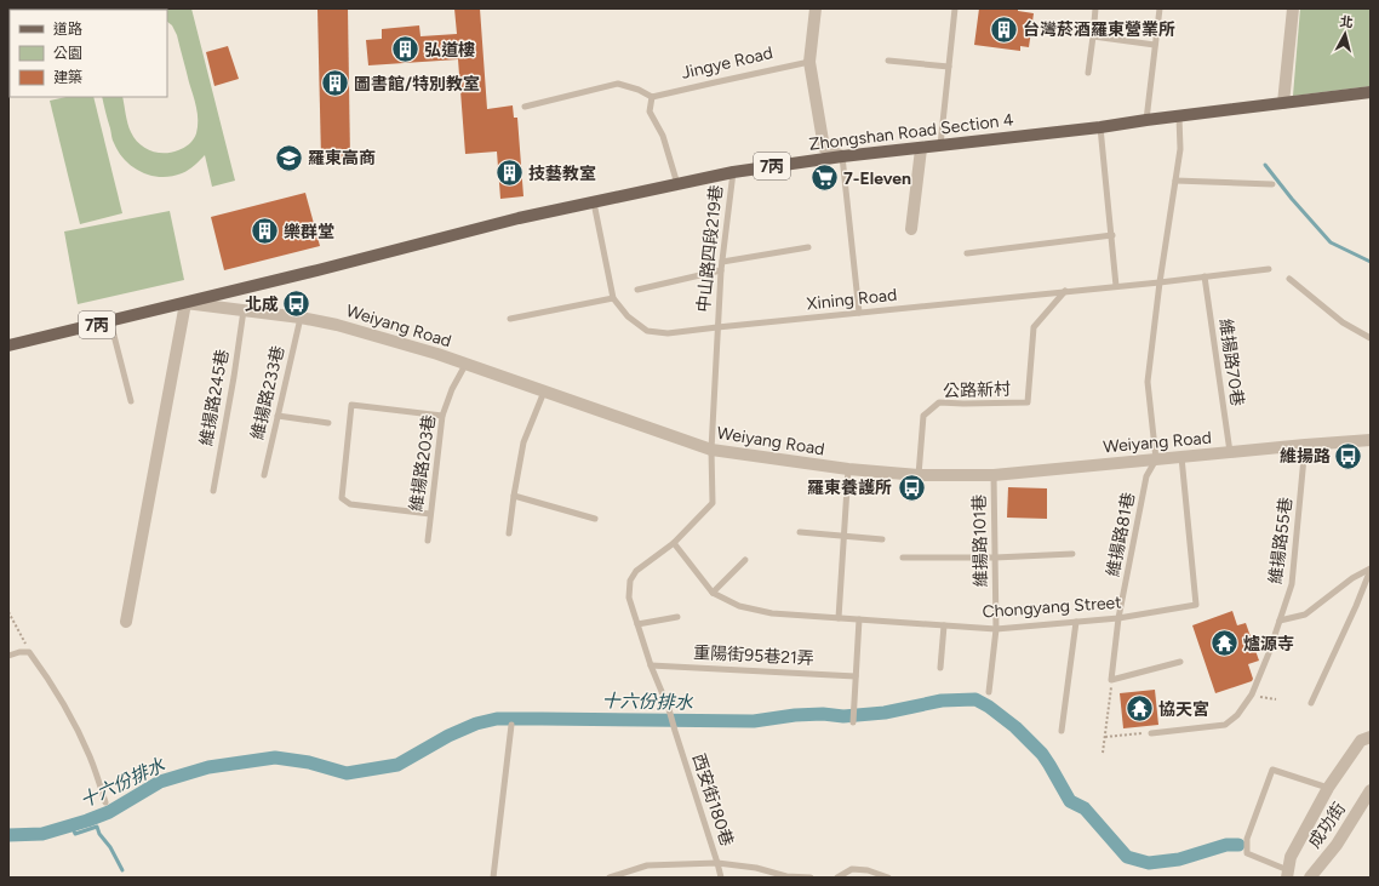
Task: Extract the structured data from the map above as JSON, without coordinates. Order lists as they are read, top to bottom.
{
  "streets": {
    "main road": ["Zhongshan Road Section 4", "7丙"],
    "street": ["Weiyang Road", "成功街"],
    "lane": [
      "Jingye Road",
      "中山路四段219巷",
      "Xining Road",
      "維揚路70巷",
      "公路新村",
      "維揚路233巷",
      "維揚路245巷",
      "維揚路203巷",
      "維揚路81巷",
      "維揚路101巷",
      "維揚路55巷",
      "Chongyang Street",
      "重陽街95巷21弄",
      "西安街180巷"
    ]
  },
  "crossings": [
    ["Zhongshan Road Section 4", "中山路四段219巷"],
    ["Zhongshan Road Section 4", "Xining Road"],
    ["Zhongshan Road Section 4", "Weiyang Road"],
    ["中山路四段219巷", "Xining Road"],
    ["中山路四段219巷", "Weiyang Road"],
    ["中山路四段219巷", "Chongyang Street"],
    ["中山路四段219巷", "西安街180巷"],
    ["Xining Road", "維揚路70巷"],
    ["Xining Road", "公路新村"],
    ["Weiyang Road", "維揚路70巷"],
    ["Weiyang Road", "公路新村"],
    ["Weiyang Road", "維揚路233巷"],
    ["Weiyang Road", "維揚路245巷"],
    ["Weiyang Road", "維揚路203巷"],
    ["Weiyang Road", "維揚路81巷"],
    ["Weiyang Road", "維揚路101巷"],
    ["Weiyang Road", "維揚路55巷"],
    ["Weiyang Road", "Chongyang Street"],
    ["維揚路81巷", "Chongyang Street"],
    ["維揚路101巷", "Chongyang Street"],
    ["Chongyang Street", "西安街180巷"],
    ["重陽街95巷21弄", "西安街180巷"]
  ],
  "water": ["十六份排水"],
  "places": {
    "building": [
      "台灣菸酒羅東營業所",
      "弘道樓",
      "圖書館/特別教室",
      "技藝教室",
      "樂群堂"
    ],
    "school or university": ["羅東高商"],
    "supermarket": ["7-Eleven"],
    "bus stop": ["北成", "維揚路", "羅東養護所"],
    "temple": ["爐源寺", "協天宮"]
  },
  "legend": ["道路", "公園", "建築"],
  "north": "top"
}
